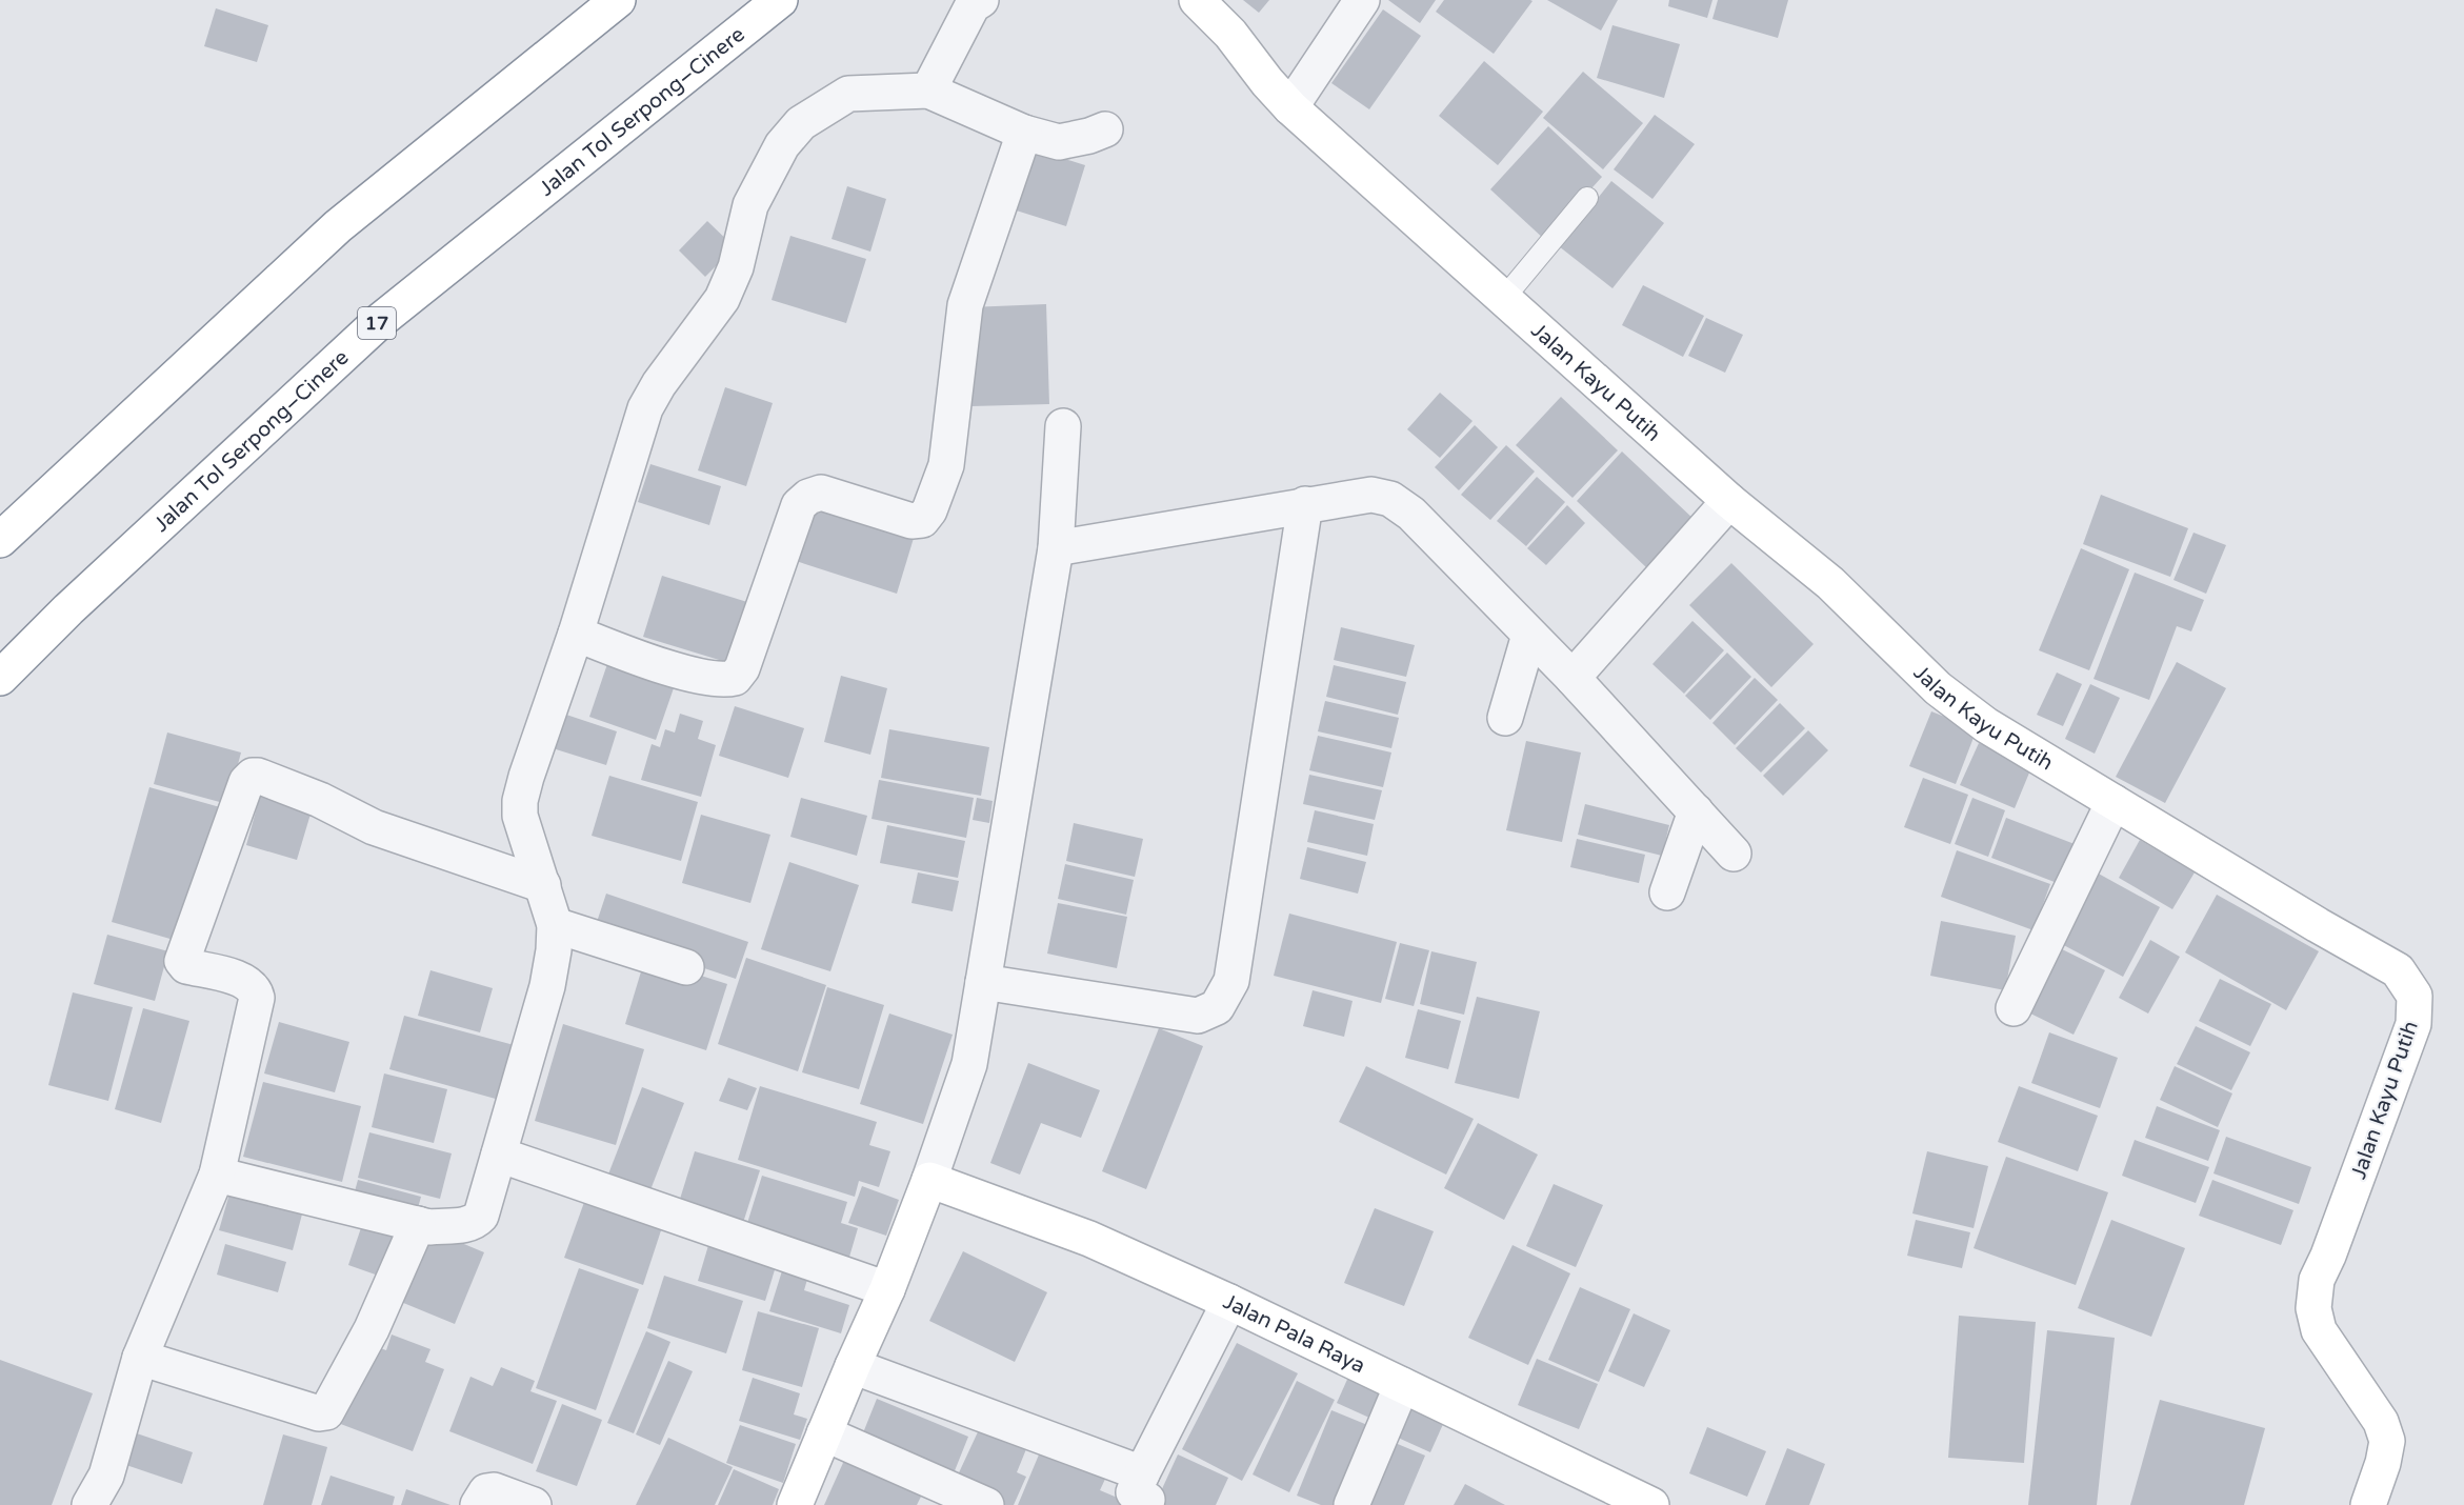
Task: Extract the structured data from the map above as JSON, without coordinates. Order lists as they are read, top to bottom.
{
  "streets": {
    "main road": [
      "Jalan Tol Serpong–Cinere",
      "17",
      "Jalan Kayu Putih",
      "Jalan Pala Raya"
    ]
  }
}
